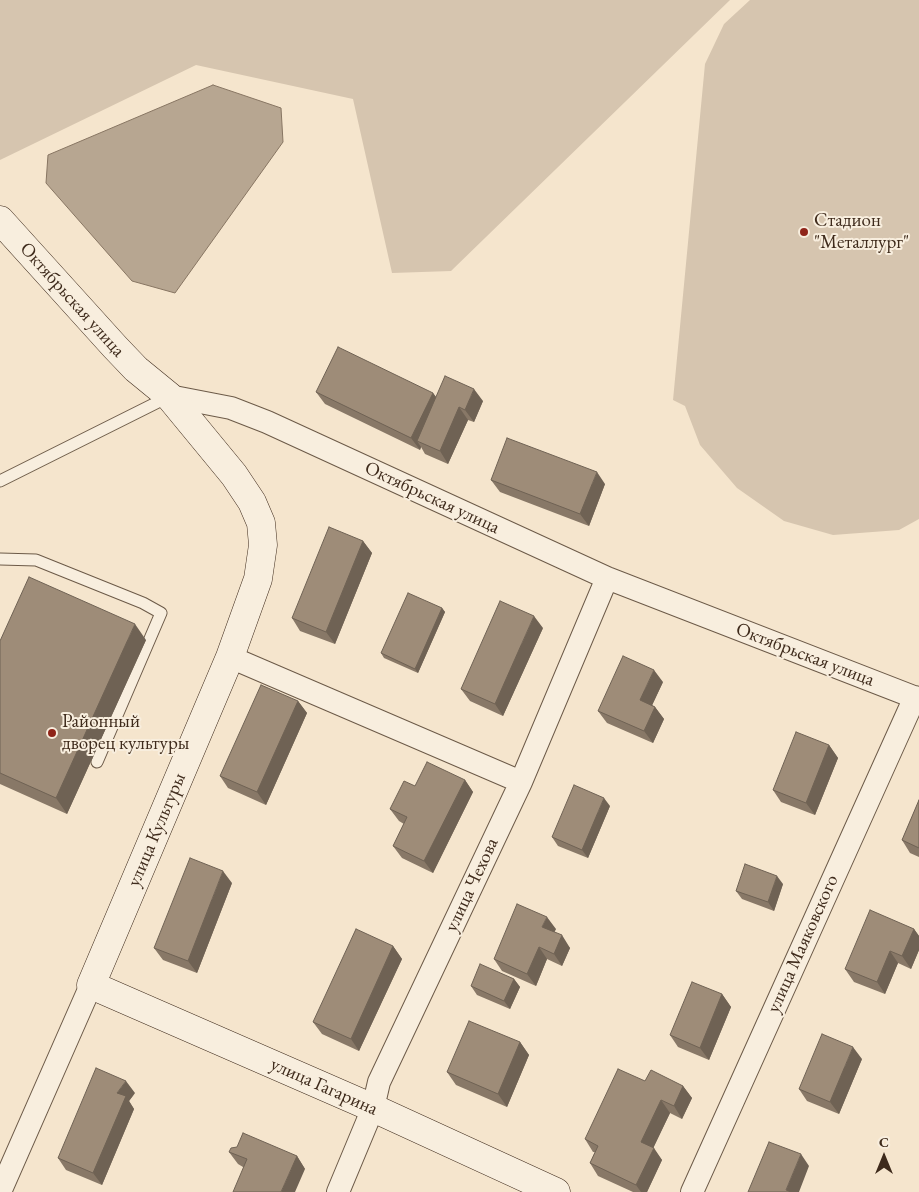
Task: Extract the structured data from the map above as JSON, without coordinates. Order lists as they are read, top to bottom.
{
  "streets": {
    "main road": ["Октябрьская улица", "улица Культуры", "улица Гагарина"],
    "street": ["улица Чехова", "улица Маяковского"]
  },
  "crossings": [
    ["Октябрьская улица", "улица Культуры"],
    ["Октябрьская улица", "улица Чехова"],
    ["Октябрьская улица", "улица Маяковского"],
    ["улица Культуры", "улица Гагарина"],
    ["улица Чехова", "улица Гагарина"]
  ],
  "places": ["Стадион \"Металлург\"", "Районный дворец культуры"],
  "north": "top"
}
